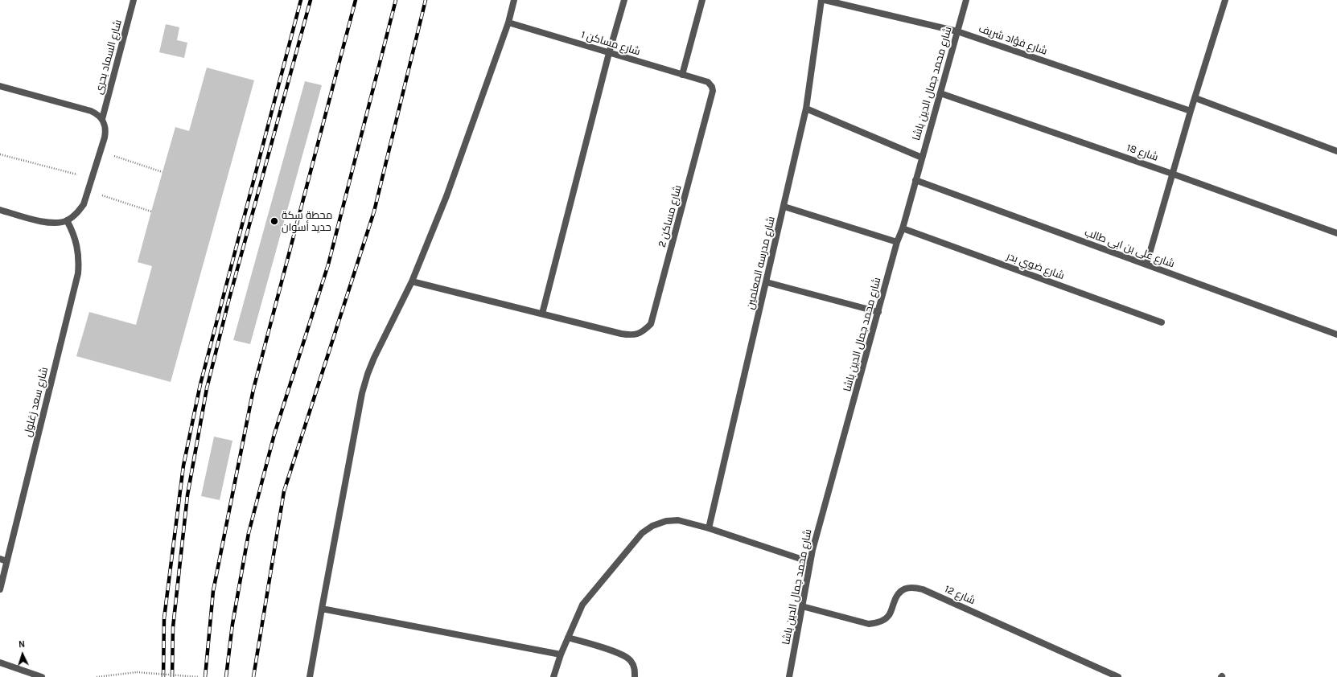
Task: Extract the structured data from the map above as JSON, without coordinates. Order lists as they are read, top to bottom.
{
  "streets": {
    "street": [
      "شارع فؤاد شريف",
      "شارع مساكن 1",
      "شارع السماد بحرى",
      "شارع محمد جمال الدين باشا",
      "شارع 18",
      "شارع مساكن 2",
      "شارع على بن ابى طالب",
      "شارع مدرسه المعلمين",
      "شارع ضوي بدر",
      "شارع سعد زغلول",
      "شارع 12"
    ]
  },
  "crossings": [
    ["شارع فؤاد شريف", "شارع محمد جمال الدين باشا"],
    ["شارع مساكن 1", "شارع مساكن 2"],
    ["شارع محمد جمال الدين باشا", "شارع 18"],
    ["شارع محمد جمال الدين باشا", "شارع على بن ابى طالب"],
    ["شارع محمد جمال الدين باشا", "شارع ضوي بدر"],
    ["شارع محمد جمال الدين باشا", "شارع 12"]
  ],
  "places": ["محطة سكة حديد أسوان"],
  "north": "top"
}
